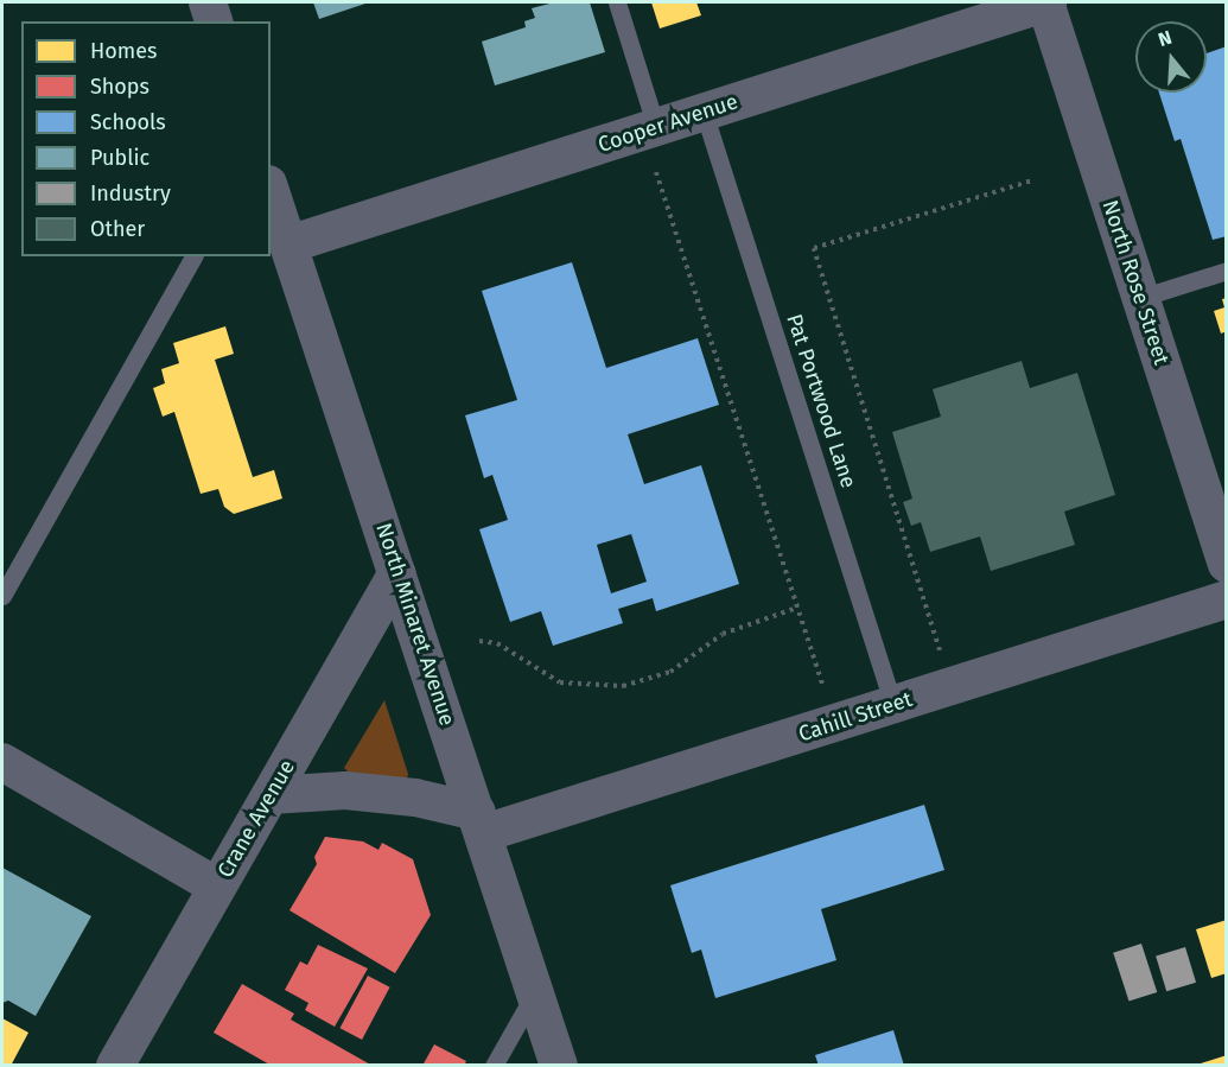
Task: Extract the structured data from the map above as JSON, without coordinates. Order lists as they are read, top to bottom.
{
  "streets": {
    "street": [
      "Cooper Avenue",
      "North Rose Street",
      "North Minaret Avenue",
      "Cahill Street",
      "Crane Avenue"
    ],
    "lane": ["Pat Portwood Lane"]
  },
  "crossings": [
    ["Cooper Avenue", "North Rose Street"],
    ["Cooper Avenue", "Pat Portwood Lane"],
    ["Cooper Avenue", "North Minaret Avenue"],
    ["Pat Portwood Lane", "Cahill Street"],
    ["North Minaret Avenue", "Cahill Street"],
    ["North Minaret Avenue", "Crane Avenue"]
  ],
  "legend": [
    "Homes",
    "Shops",
    "Schools",
    "Public",
    "Industry",
    "Other"
  ],
  "north": "top"
}
